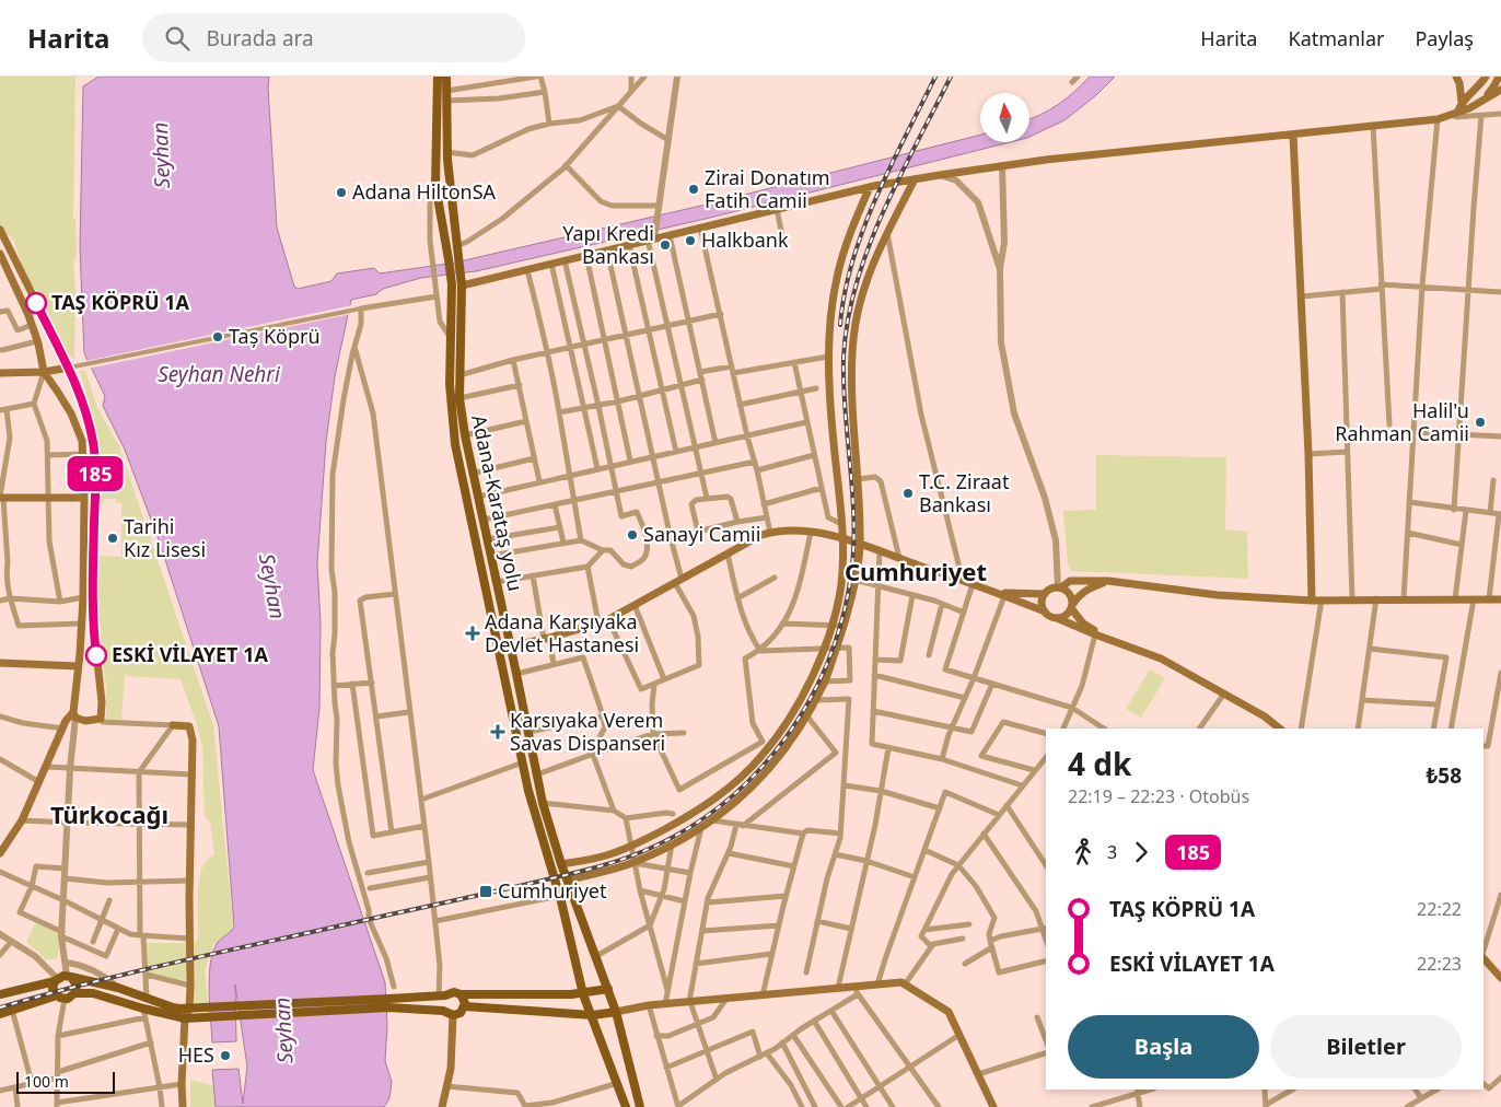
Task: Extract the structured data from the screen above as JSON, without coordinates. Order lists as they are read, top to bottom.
{
  "streets": {
    "main road": ["Adana-Karataş yolu"]
  },
  "districts": ["Cumhuriyet", "Türkocağı"],
  "water": ["Seyhan", "Seyhan Nehri"],
  "places": {
    "other": [
      "Zirai Donatım Fatih Camii",
      "Adana HiltonSA",
      "Halkbank",
      "Yapı Kredi Bankası",
      "TAŞ KÖPRÜ 1A",
      "Taș Köprü",
      "Halil'u Rahman Camii",
      "T.C. Ziraat Bankası",
      "Sanayi Camii",
      "Tarihi Kız Lisesi",
      "ESKİ VİLAYET 1A",
      "HES"
    ],
    "health": ["Adana Karşıyaka Devlet Hastanesi", "Karsıyaka Verem Savas Dispanseri"],
    "transit": ["Cumhuriyet"]
  },
  "lines": ["bus line 185"],
  "scale_bar": "100 m",
  "north": "top",
  "page": {
    "header": "Harita",
    "search": "Burada ara",
    "nav": ["Harita", "Katmanlar", "Paylaş"],
    "on_map": "185",
    "heading": ["4 dk", "22:19 – 22:23 · Otobüs", "₺58"],
    "legs": ["3", "185"],
    "list": [
      {
        "name": "TAŞ KÖPRÜ 1A",
        "value": "22:22"
      },
      {
        "name": "ESKİ VİLAYET 1A",
        "value": "22:23"
      }
    ],
    "buttons": ["Başla", "Biletler"],
    "scale": "100 m"
  }
}
